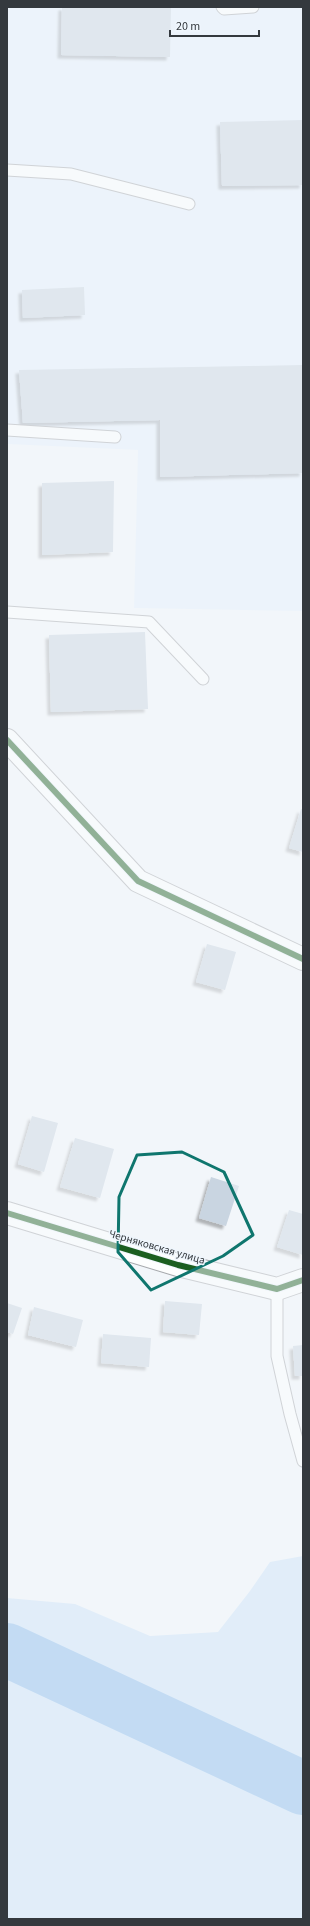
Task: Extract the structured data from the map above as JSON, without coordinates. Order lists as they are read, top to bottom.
{
  "streets": {
    "street": ["Черняковская улица"]
  },
  "scale_bar": "20 m"
}
